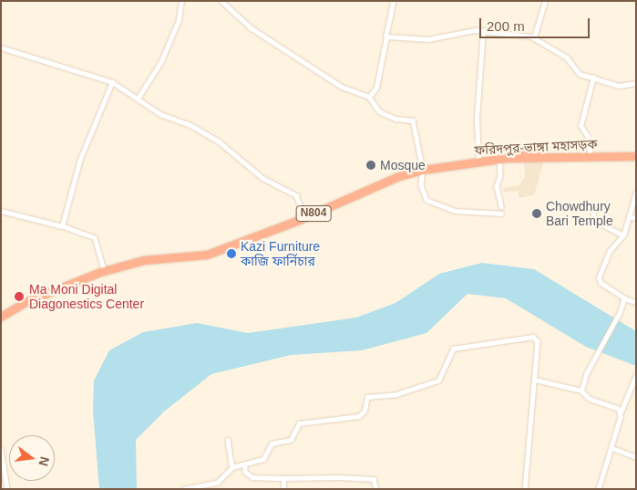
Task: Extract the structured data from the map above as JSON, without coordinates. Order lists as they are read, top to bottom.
{
  "streets": {
    "highway": ["ফরিদপুর-ভাঙ্গা মহাসড়ক", "N804"]
  },
  "places": [
    "Mosque",
    "Chowdhury Bari Temple",
    "Kazi Furniture কাজি ফার্নিচার",
    "Ma Moni Digital Diagonestics Center"
  ],
  "scale_bar": "200 m",
  "north": "right"
}
